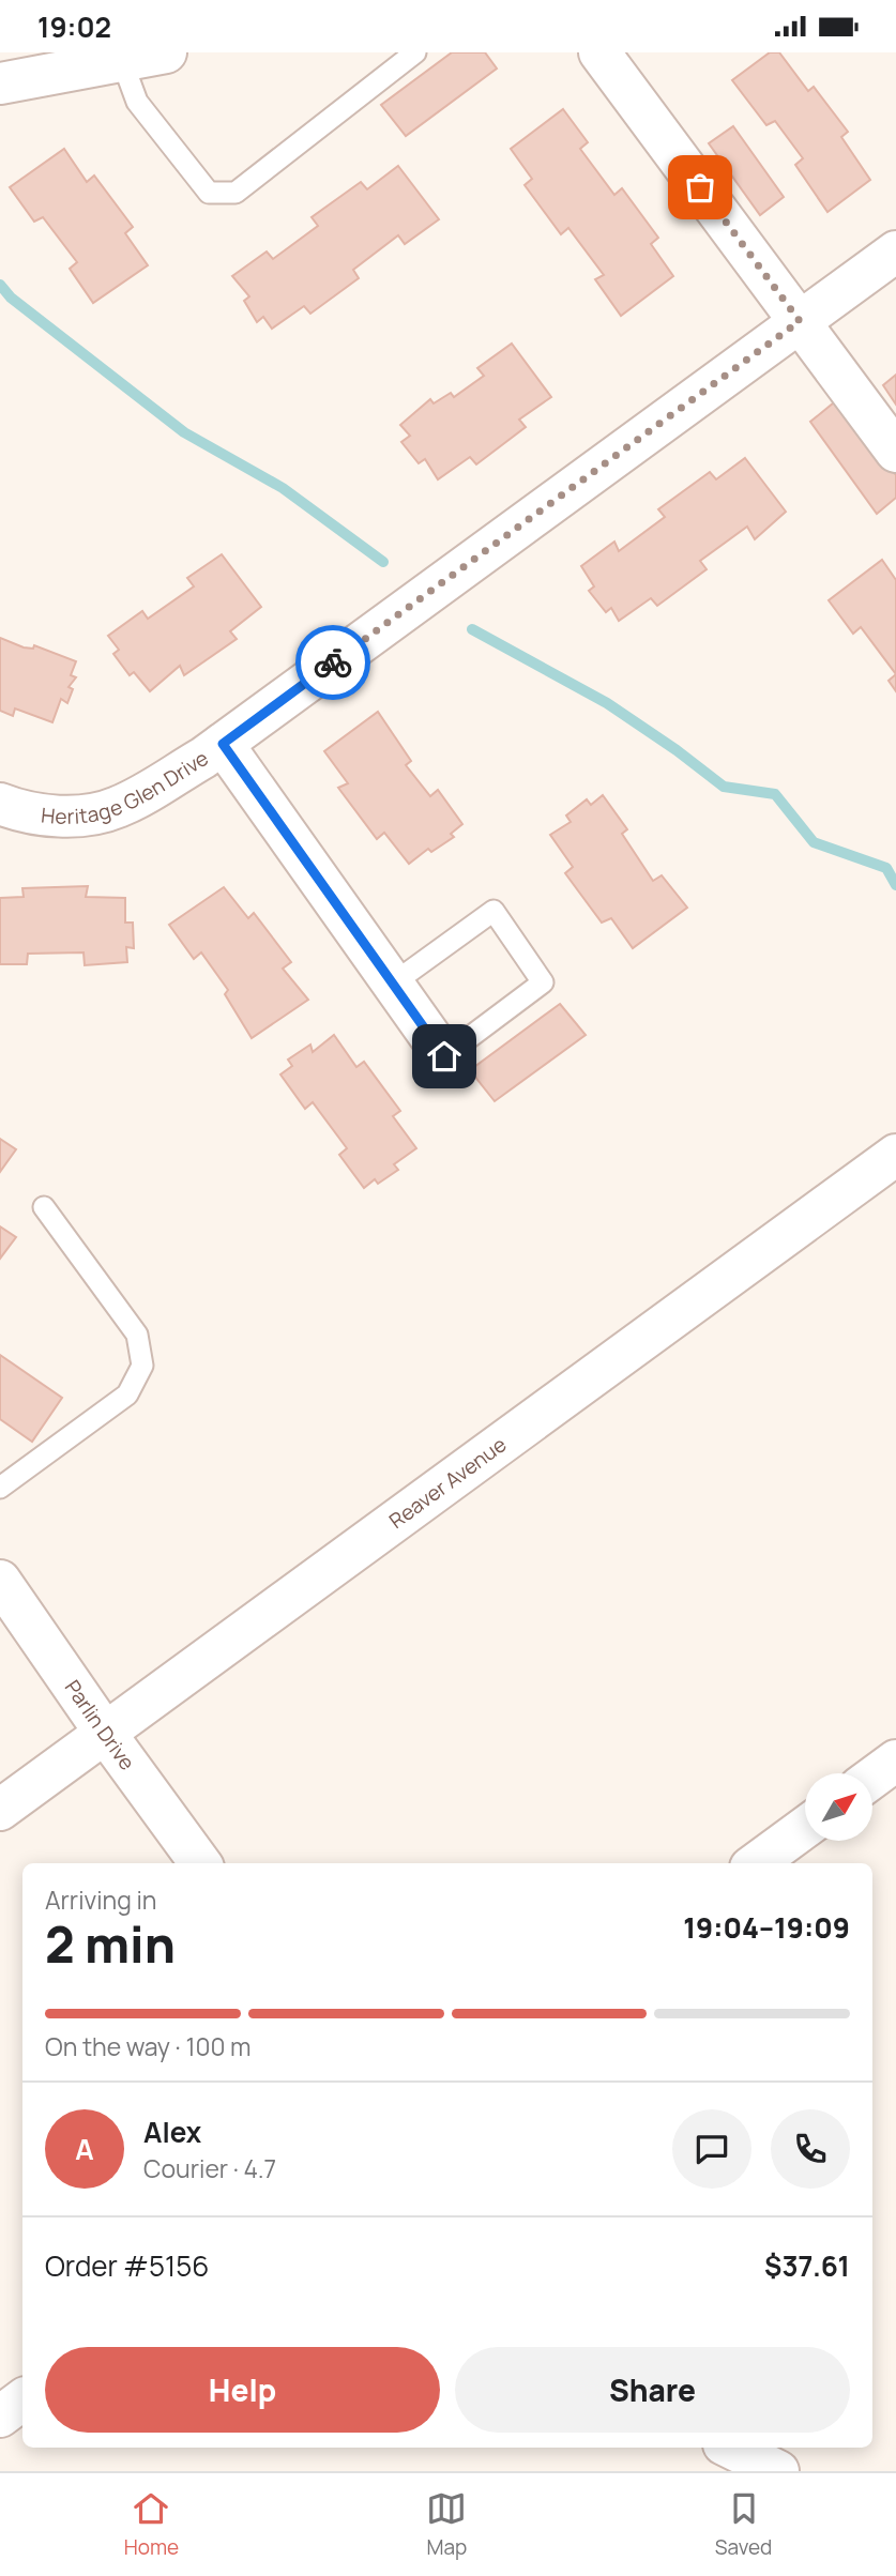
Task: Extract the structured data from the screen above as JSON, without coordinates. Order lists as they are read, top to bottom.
{
  "streets": {
    "street": ["Heritage Glen Drive", "Reaver Avenue", "Parlin Drive"]
  },
  "crossings": [
    ["Reaver Avenue", "Parlin Drive"]
  ],
  "north": "top right",
  "page": {
    "status": "19:02",
    "heading": ["2 min", "Arriving in", "19:04–19:09"],
    "panel": [
      "Alex",
      "Courier · 4.7",
      "Order #5156",
      "$37.61"
    ],
    "bar": "On the way · 100 m",
    "round": "A",
    "buttons": ["Help", "Share"],
    "tabs": ["Home", "Map", "Saved"]
  }
}
